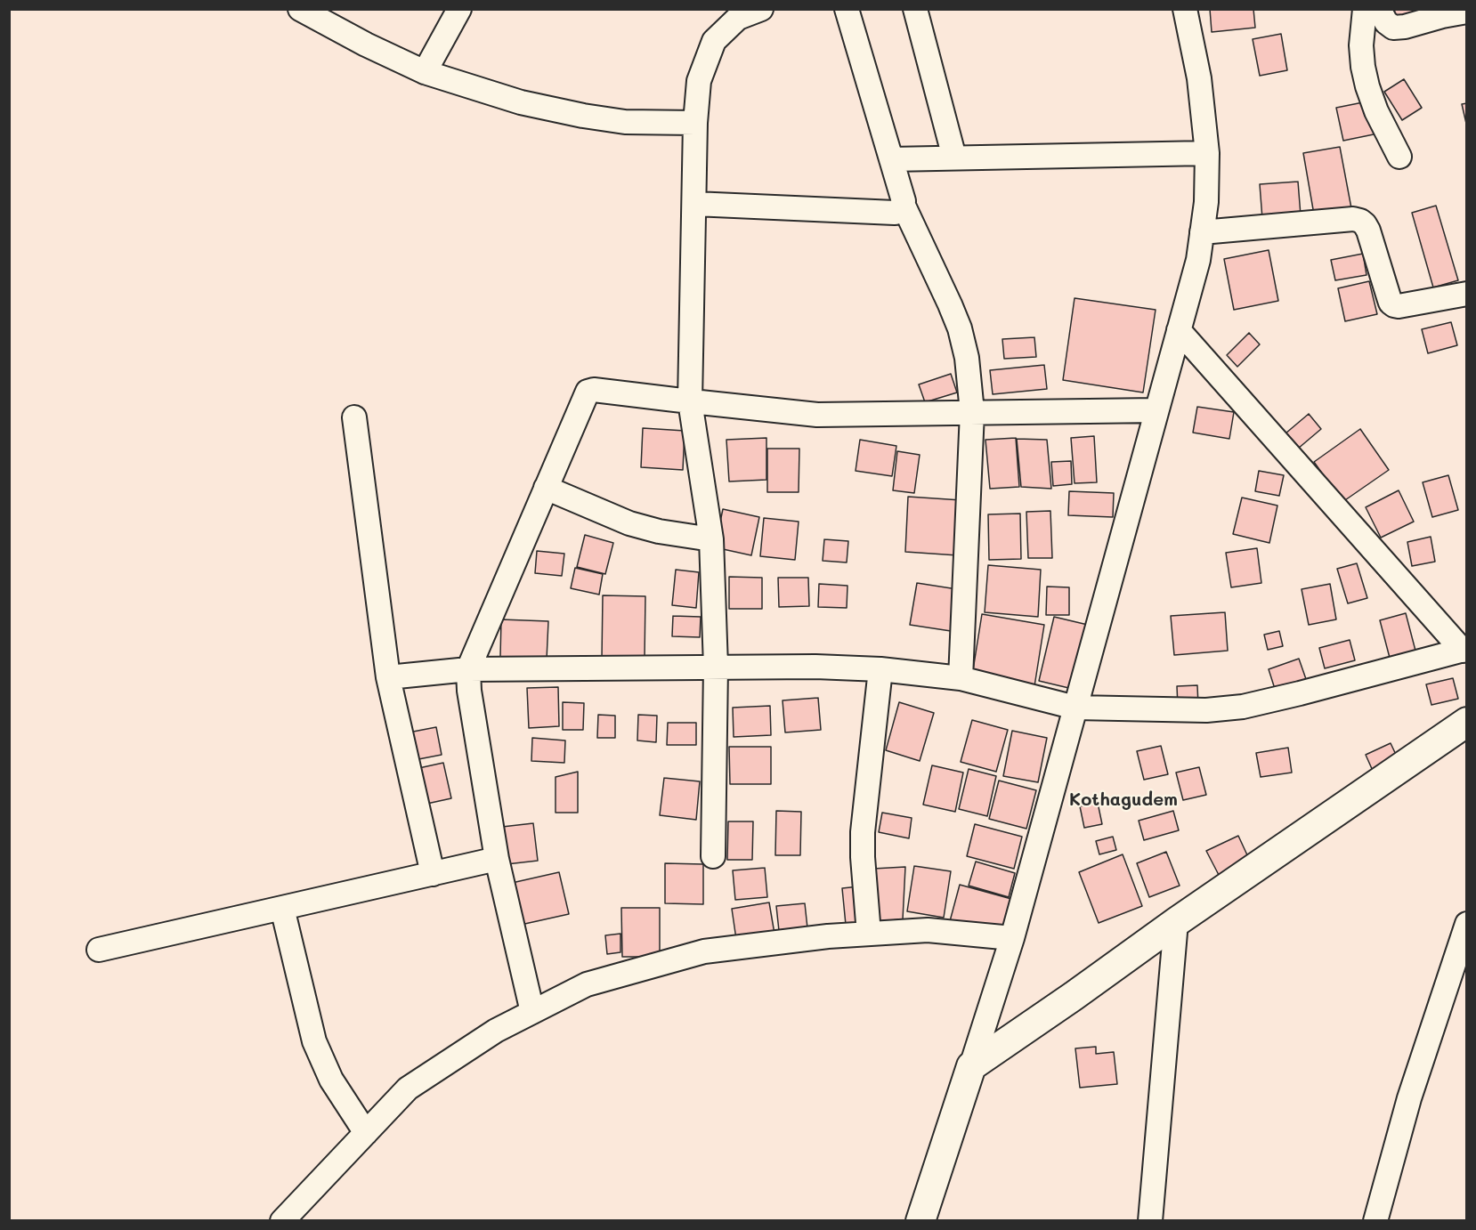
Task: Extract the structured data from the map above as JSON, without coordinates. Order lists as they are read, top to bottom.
{
  "districts": ["Kothagudem"]
}
